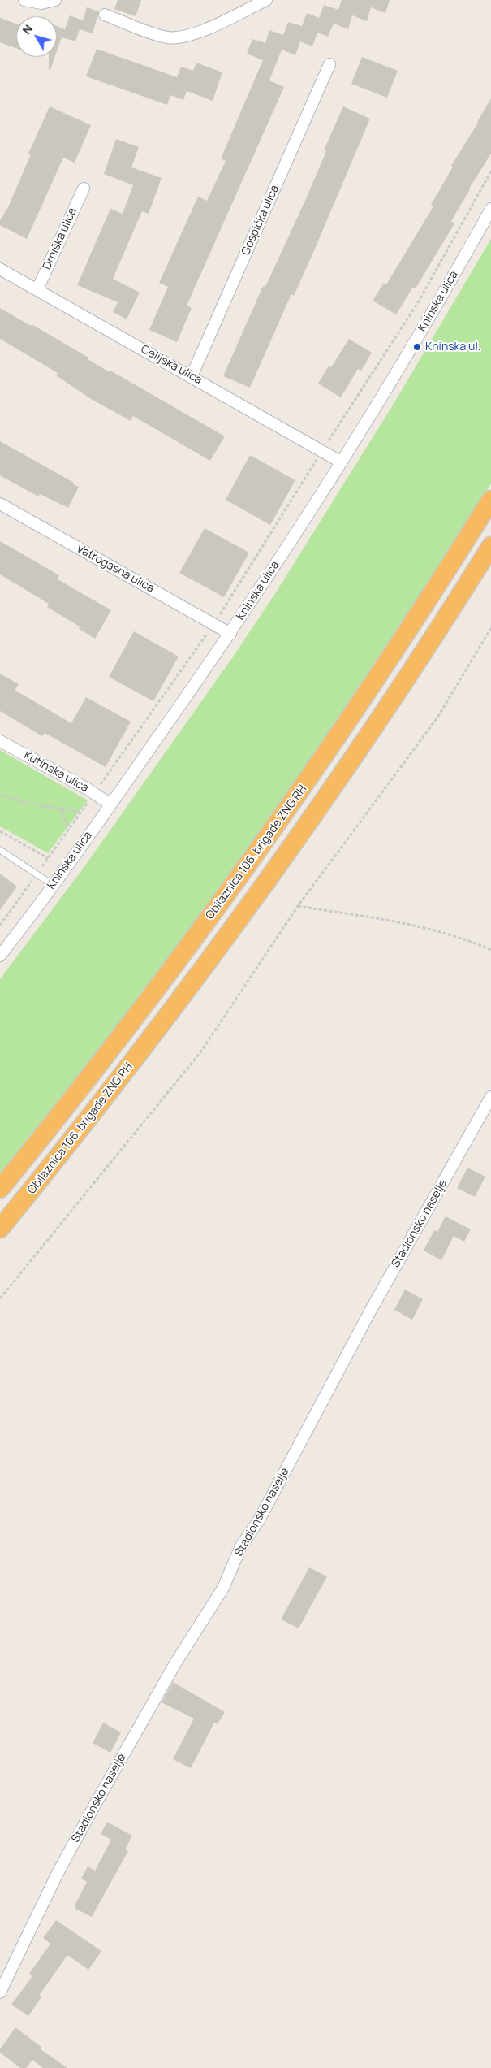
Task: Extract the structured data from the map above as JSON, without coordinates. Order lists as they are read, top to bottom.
{
  "streets": {
    "highway": ["Obilaznica 106. brigade ZNG RH"],
    "street": [
      "Gospićka ulica",
      "Drniška ulica",
      "Kninska ulica",
      "Ćelijska ulica",
      "Vatrogasna ulica",
      "Kutinska ulica",
      "Stadionsko naselje"
    ]
  },
  "crossings": [
    ["Gospićka ulica", "Ćelijska ulica"],
    ["Drniška ulica", "Ćelijska ulica"],
    ["Kninska ulica", "Ćelijska ulica"],
    ["Kninska ulica", "Vatrogasna ulica"],
    ["Kninska ulica", "Kutinska ulica"]
  ],
  "places": ["Kninska ul."],
  "north": "top left"
}
